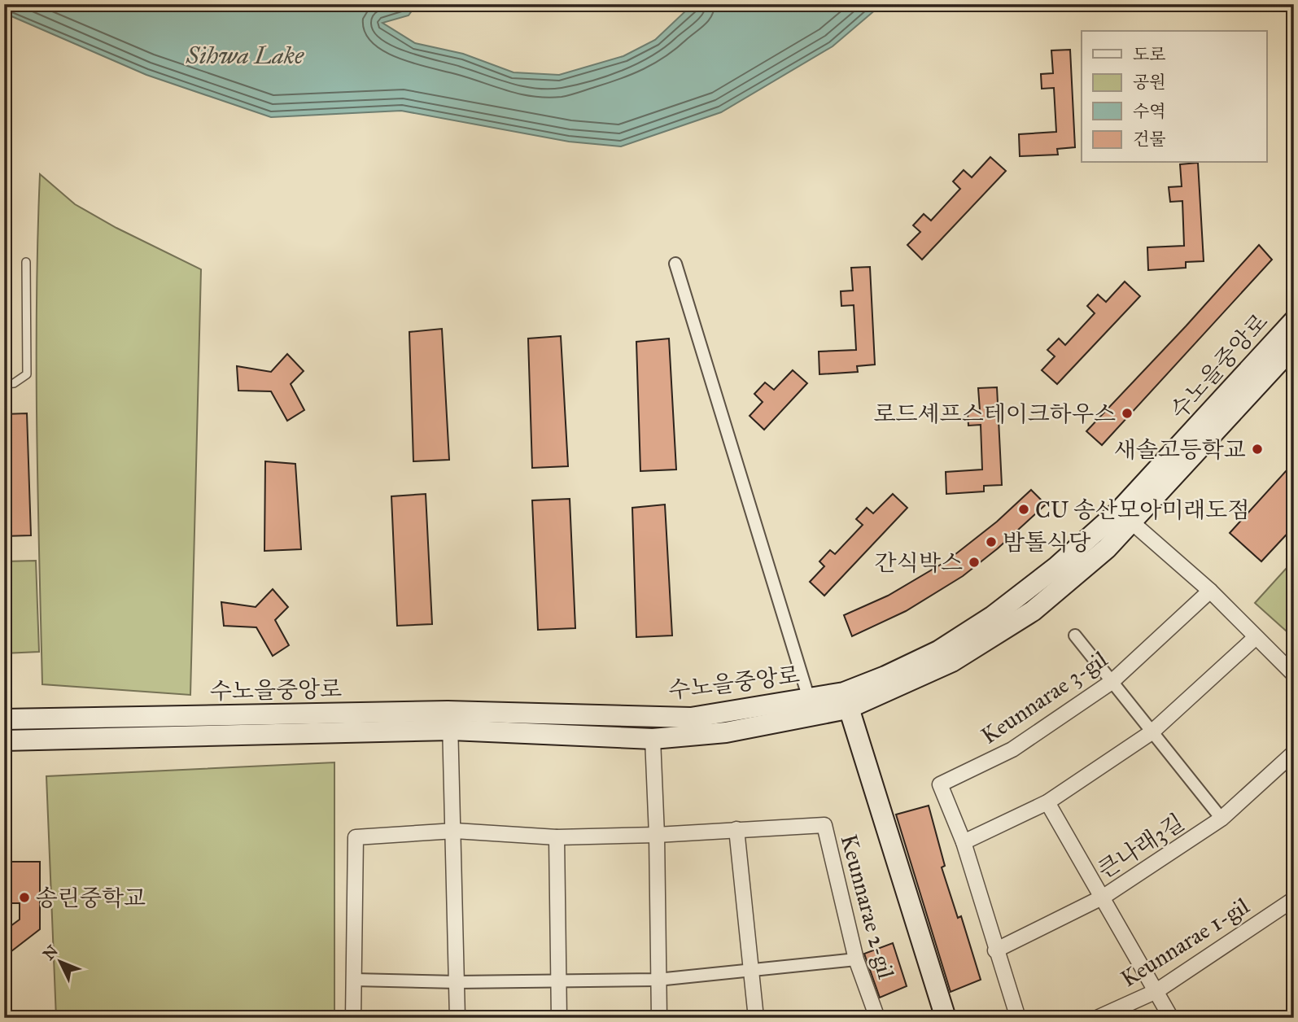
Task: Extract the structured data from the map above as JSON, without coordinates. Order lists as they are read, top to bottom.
{
  "streets": {
    "main road": ["수노을중앙로"],
    "street": [
      "Keunnarae 3-gil",
      "큰나래3길",
      "Keunnarae 2-gil",
      "Keunnarae 1-gil"
    ]
  },
  "crossings": [
    ["Keunnarae 3-gil", "큰나래3길"]
  ],
  "water": ["Sihwa Lake"],
  "places": [
    "로드셰프스테이크하우스",
    "새솔고등학교",
    "CU 송산모아미래도점",
    "밤톨식당",
    "간식박스",
    "송린중학교"
  ],
  "legend": [
    "도로",
    "공원",
    "수역",
    "건물"
  ],
  "north": "top left"
}
